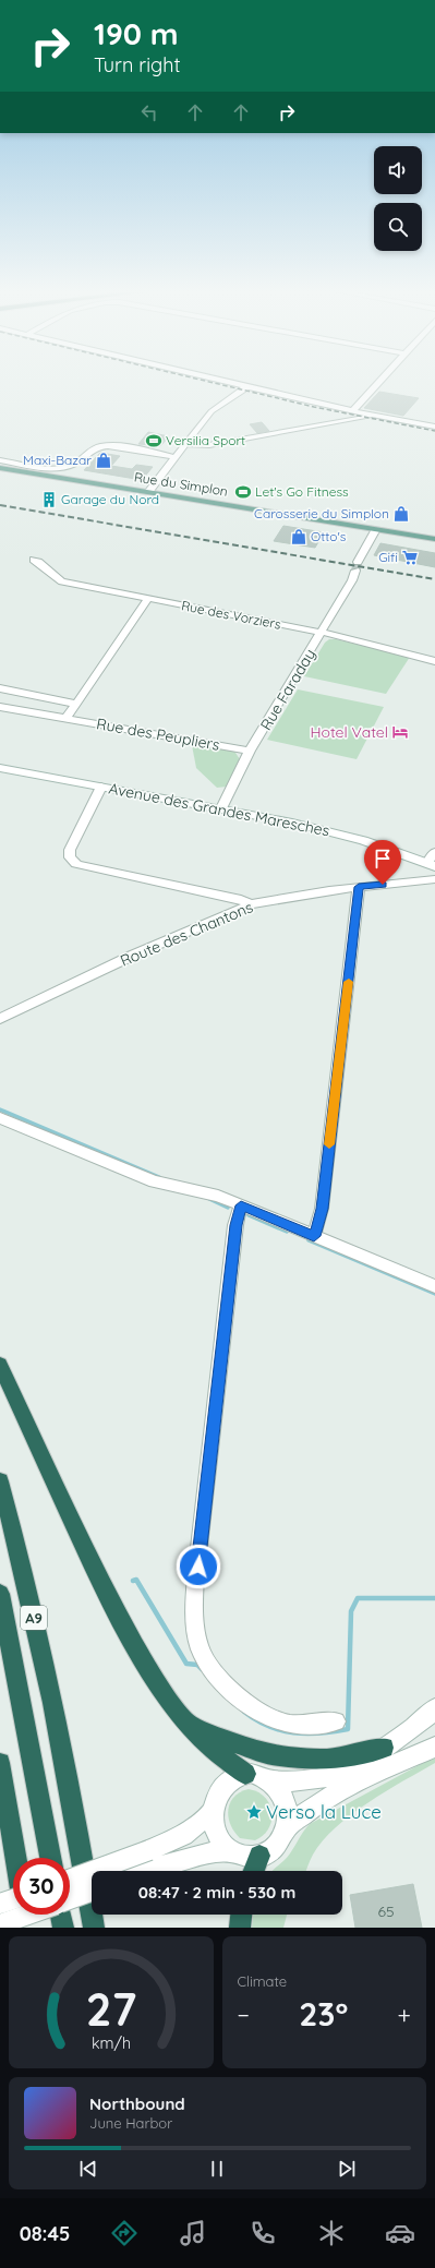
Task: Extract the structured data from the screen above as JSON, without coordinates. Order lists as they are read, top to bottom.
{
  "streets": {
    "highway": ["A9"],
    "main road": ["Rue du Simplon", "Avenue des Grandes Maresches"],
    "street": [
      "Rue des Vorziers",
      "Rue Faraday",
      "Rue des Peupliers",
      "Route des Chantons"
    ]
  },
  "crossings": [
    ["Rue des Vorziers", "Rue Faraday"],
    ["Rue Faraday", "Rue des Peupliers"],
    ["Rue Faraday", "Avenue des Grandes Maresches"]
  ],
  "places": {
    "sports": ["Versilia Sport", "Let's Go Fitness"],
    "shop": ["Maxi-Bazar", "Carosserie du Simplon", "Otto's"],
    "building": ["Garage du Nord"],
    "supermarket": ["Gifi"],
    "hotel": ["Hotel Vatel"],
    "place": ["Verso la Luce"]
  },
  "house_numbers": ["65"],
  "page": {
    "turn": ["190 m", "Turn right"],
    "limit": "30",
    "trip": "08:47 · 2 min · 530 m",
    "tile": "Climate",
    "heat": ["−", "23°", "+"],
    "song": ["Northbound", "June Harbor"],
    "tabs": "08:45",
    "gauge": ["27", "km/h"]
  }
}
